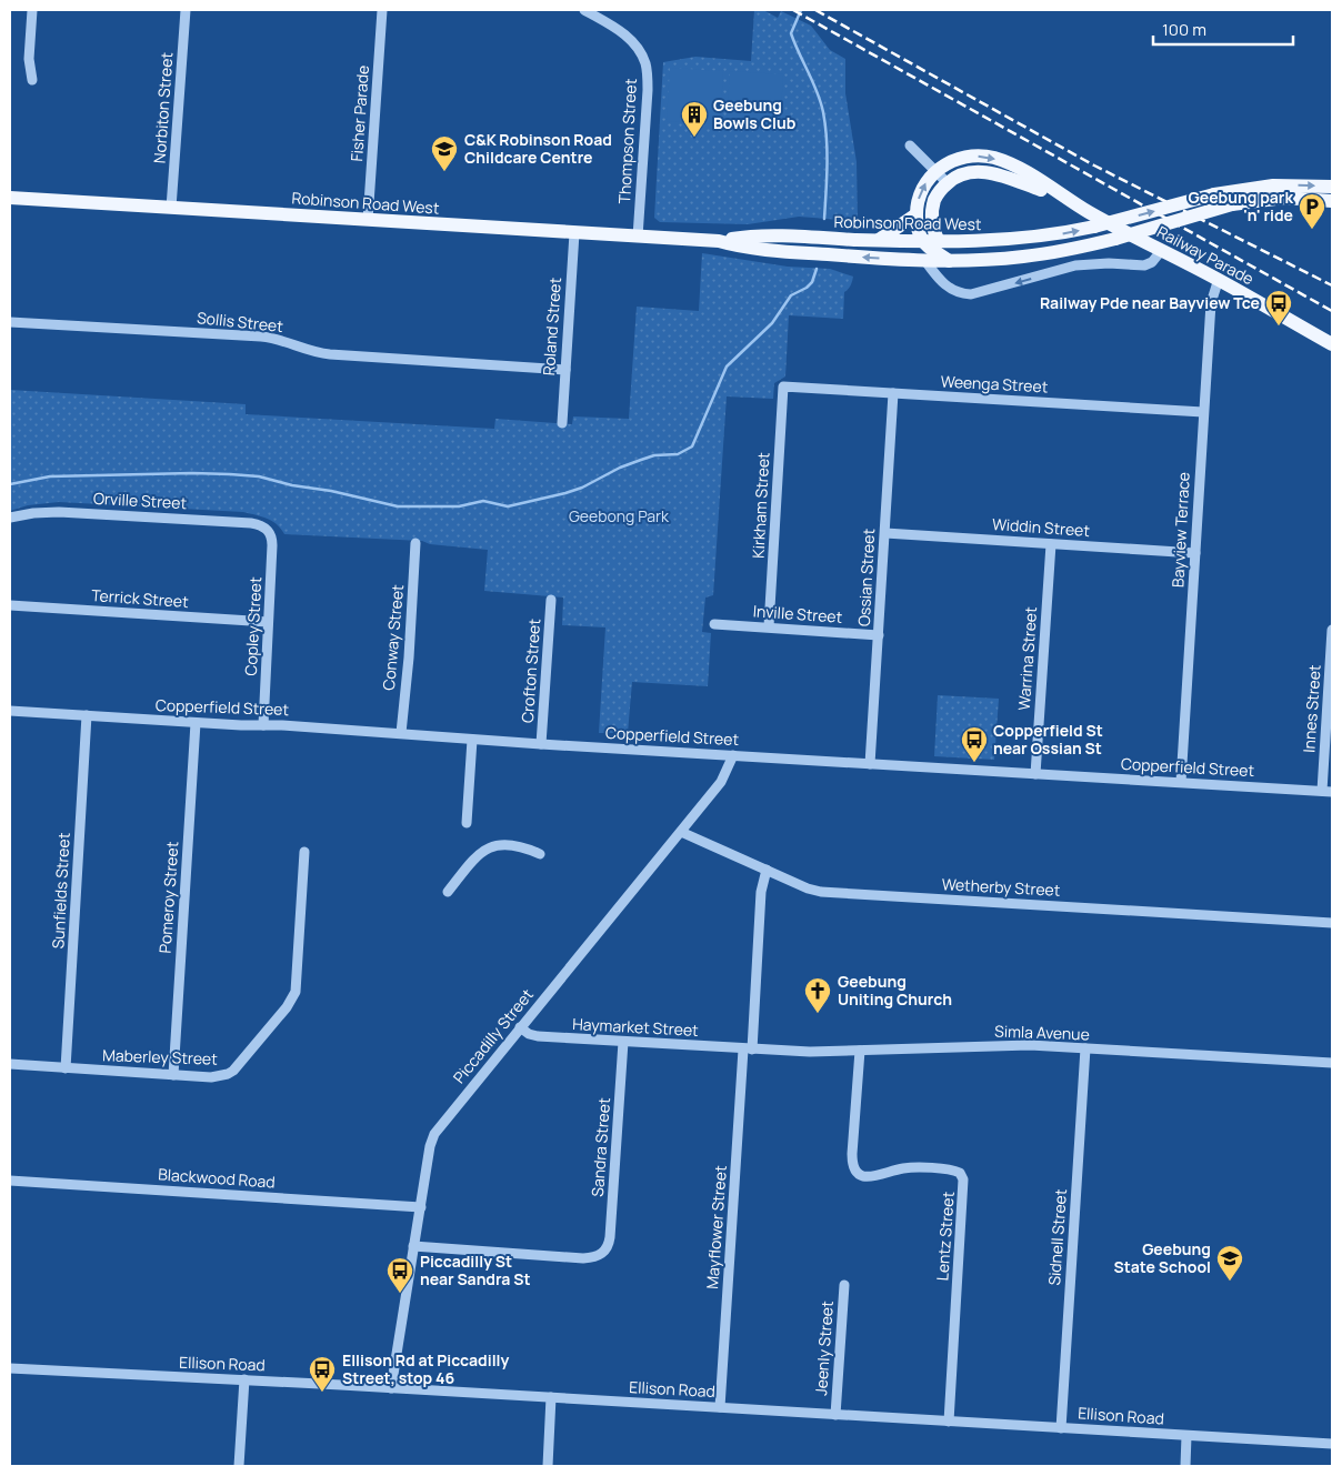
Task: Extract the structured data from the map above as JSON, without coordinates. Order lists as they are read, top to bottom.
{
  "streets": {
    "main road": ["Robinson Road West", "Railway Parade"],
    "street": [
      "Norbiton Street",
      "Fisher Parade",
      "Thompson Street",
      "Sollis Street",
      "Roland Street",
      "Weenga Street",
      "Orville Street",
      "Kirkham Street",
      "Widdin Street",
      "Bayview Terrace",
      "Ossian Street",
      "Terrick Street",
      "Inville Street",
      "Copley Street",
      "Conway Street",
      "Warrina Street",
      "Crofton Street",
      "Copperfield Street",
      "Innes Street",
      "Wetherby Street",
      "Sunfields Street",
      "Pomeroy Street",
      "Haymarket Street",
      "Simla Avenue",
      "Piccadilly Street",
      "Maberley Street",
      "Sandra Street",
      "Blackwood Road",
      "Mayflower Street",
      "Lentz Street",
      "Sidnell Street",
      "Jeenly Street",
      "Ellison Road"
    ]
  },
  "crossings": [
    ["Norbiton Street", "Robinson Road West"],
    ["Fisher Parade", "Robinson Road West"],
    ["Thompson Street", "Robinson Road West"],
    ["Robinson Road West", "Railway Parade"],
    ["Robinson Road West", "Roland Street"],
    ["Railway Parade", "Bayview Terrace"],
    ["Sollis Street", "Roland Street"],
    ["Weenga Street", "Kirkham Street"],
    ["Weenga Street", "Bayview Terrace"],
    ["Weenga Street", "Ossian Street"],
    ["Orville Street", "Copley Street"],
    ["Kirkham Street", "Inville Street"],
    ["Widdin Street", "Bayview Terrace"],
    ["Widdin Street", "Ossian Street"],
    ["Widdin Street", "Warrina Street"],
    ["Bayview Terrace", "Copperfield Street"],
    ["Ossian Street", "Inville Street"],
    ["Ossian Street", "Copperfield Street"],
    ["Terrick Street", "Copley Street"],
    ["Copley Street", "Copperfield Street"],
    ["Conway Street", "Copperfield Street"],
    ["Warrina Street", "Copperfield Street"],
    ["Crofton Street", "Copperfield Street"],
    ["Copperfield Street", "Innes Street"],
    ["Copperfield Street", "Sunfields Street"],
    ["Copperfield Street", "Pomeroy Street"],
    ["Copperfield Street", "Piccadilly Street"],
    ["Wetherby Street", "Piccadilly Street"],
    ["Wetherby Street", "Mayflower Street"],
    ["Sunfields Street", "Maberley Street"],
    ["Pomeroy Street", "Maberley Street"],
    ["Haymarket Street", "Simla Avenue"],
    ["Haymarket Street", "Piccadilly Street"],
    ["Haymarket Street", "Sandra Street"],
    ["Haymarket Street", "Mayflower Street"],
    ["Simla Avenue", "Mayflower Street"],
    ["Simla Avenue", "Lentz Street"],
    ["Simla Avenue", "Sidnell Street"],
    ["Piccadilly Street", "Sandra Street"],
    ["Piccadilly Street", "Blackwood Road"],
    ["Piccadilly Street", "Ellison Road"],
    ["Mayflower Street", "Ellison Road"],
    ["Lentz Street", "Ellison Road"],
    ["Sidnell Street", "Ellison Road"],
    ["Jeenly Street", "Ellison Road"]
  ],
  "parks": ["Geebong Park"],
  "places": {
    "building": ["Geebung Bowls Club"],
    "school or university": ["C&K Robinson Road Childcare Centre", "Geebung State School"],
    "parking": ["Geebung park 'n' ride"],
    "bus stop": [
      "Railway Pde near Bayview Tce",
      "Copperfield St near Ossian St",
      "Piccadilly St near Sandra St",
      "Ellison Rd at Piccadilly Street, stop 46"
    ],
    "church": ["Geebung Uniting Church"]
  },
  "scale_bar": "100 m"
}
